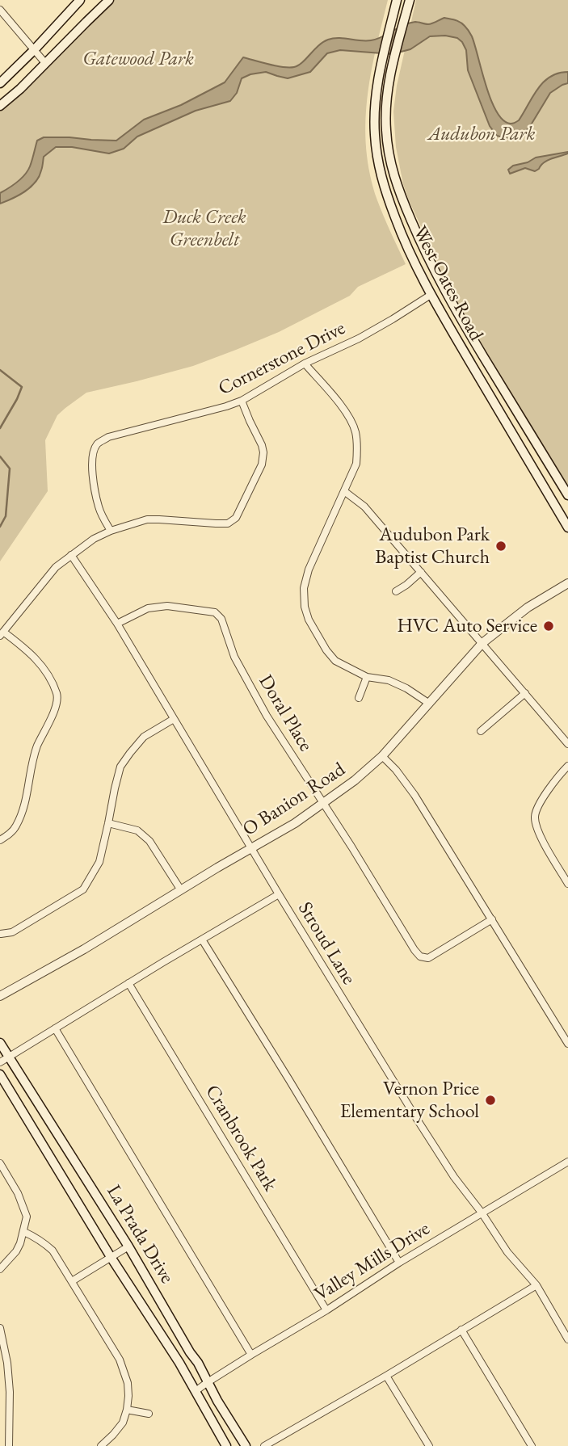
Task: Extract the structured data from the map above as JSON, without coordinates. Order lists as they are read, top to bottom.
{
  "streets": {
    "main road": ["West Oates Road", "La Prada Drive"],
    "street": [
      "Cornerstone Drive",
      "Doral Place",
      "O Banion Road",
      "Stroud Lane",
      "Cranbrook Park",
      "Valley Mills Drive"
    ]
  },
  "crossings": [
    ["West Oates Road", "Cornerstone Drive"],
    ["Doral Place", "O Banion Road"],
    ["Doral Place", "Stroud Lane"],
    ["O Banion Road", "Stroud Lane"],
    ["Stroud Lane", "Valley Mills Drive"],
    ["Cranbrook Park", "Valley Mills Drive"],
    ["La Prada Drive", "Valley Mills Drive"]
  ],
  "parks": ["Gatewood Park", "Audubon Park", "Duck Creek Greenbelt"],
  "places": ["Audubon Park Baptist Church", "HVC Auto Service", "Vernon Price Elementary School"]
}
